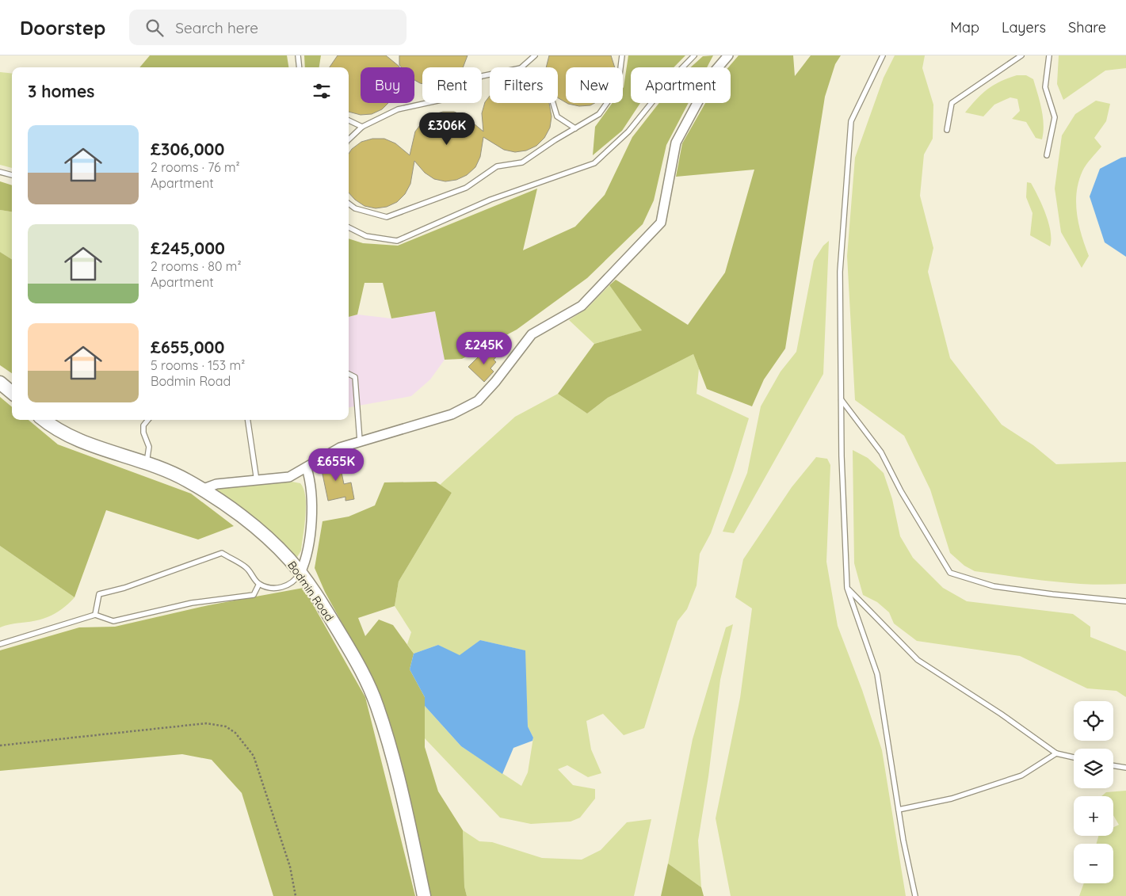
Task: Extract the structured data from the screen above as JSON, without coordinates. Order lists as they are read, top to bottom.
{
  "streets": {
    "main road": ["Bodmin Road"]
  },
  "page": {
    "header": "Doorstep",
    "search": "Search here",
    "nav": ["Map", "Layers", "Share"],
    "chip": [
      "Buy",
      "Rent",
      "Filters",
      "New",
      "Apartment"
    ],
    "heading": "3 homes",
    "price": ["£306K", "£245K", "£655K"],
    "list": [
      {
        "name": "£306,000",
        "note": "2 rooms · 76 m² · Apartment"
      },
      {
        "name": "£245,000",
        "note": "2 rooms · 80 m² · Apartment"
      },
      {
        "name": "£655,000",
        "note": "5 rooms · 153 m² · Bodmin Road"
      }
    ],
    "map_buttons": ["+", "−"]
  }
}
